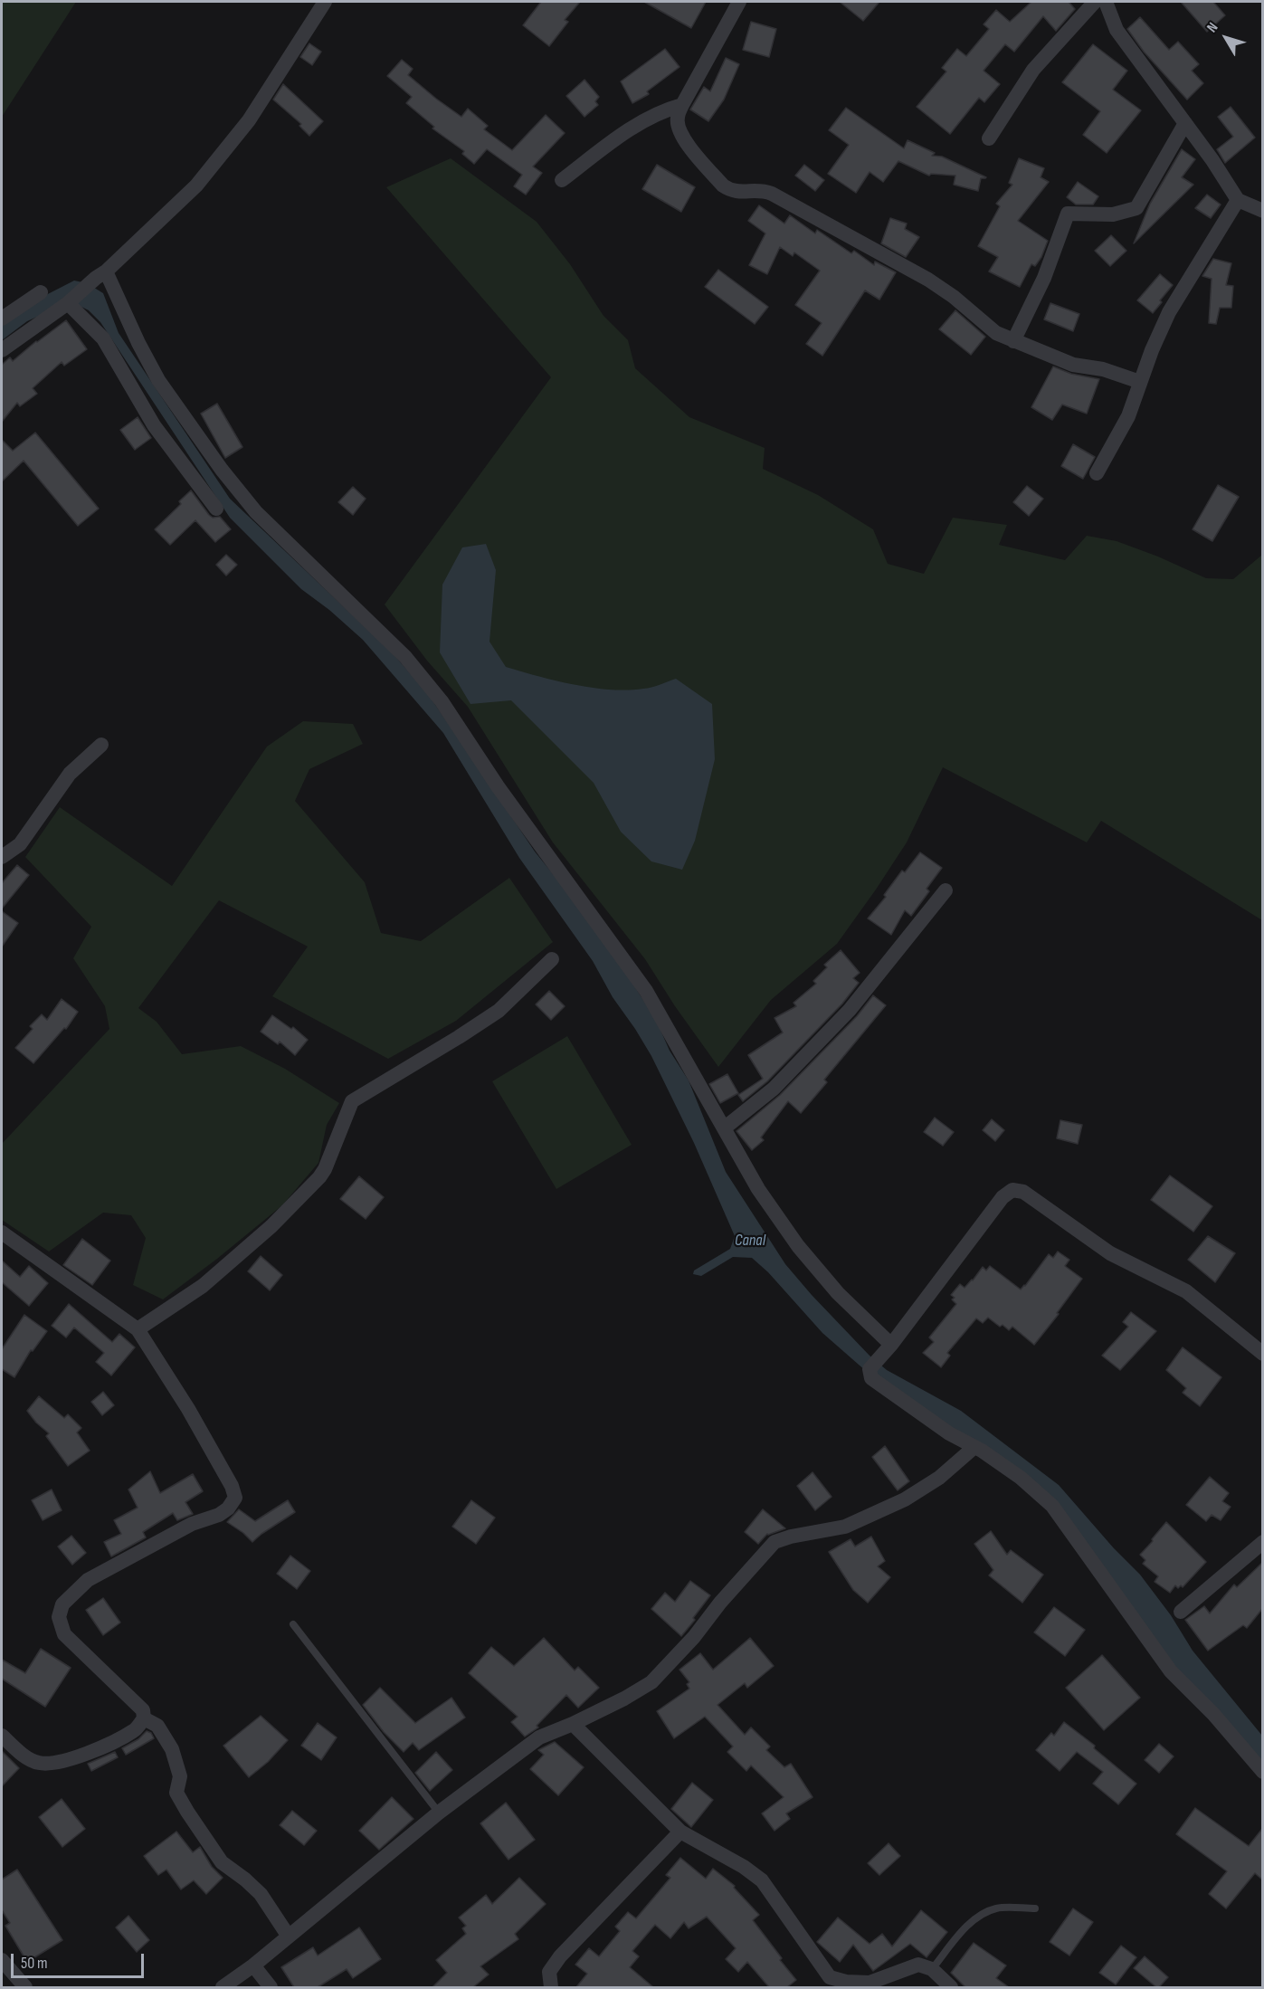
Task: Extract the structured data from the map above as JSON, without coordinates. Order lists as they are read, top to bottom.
{
  "water": ["Canal"],
  "scale_bar": "50 m",
  "north": "top left"
}
